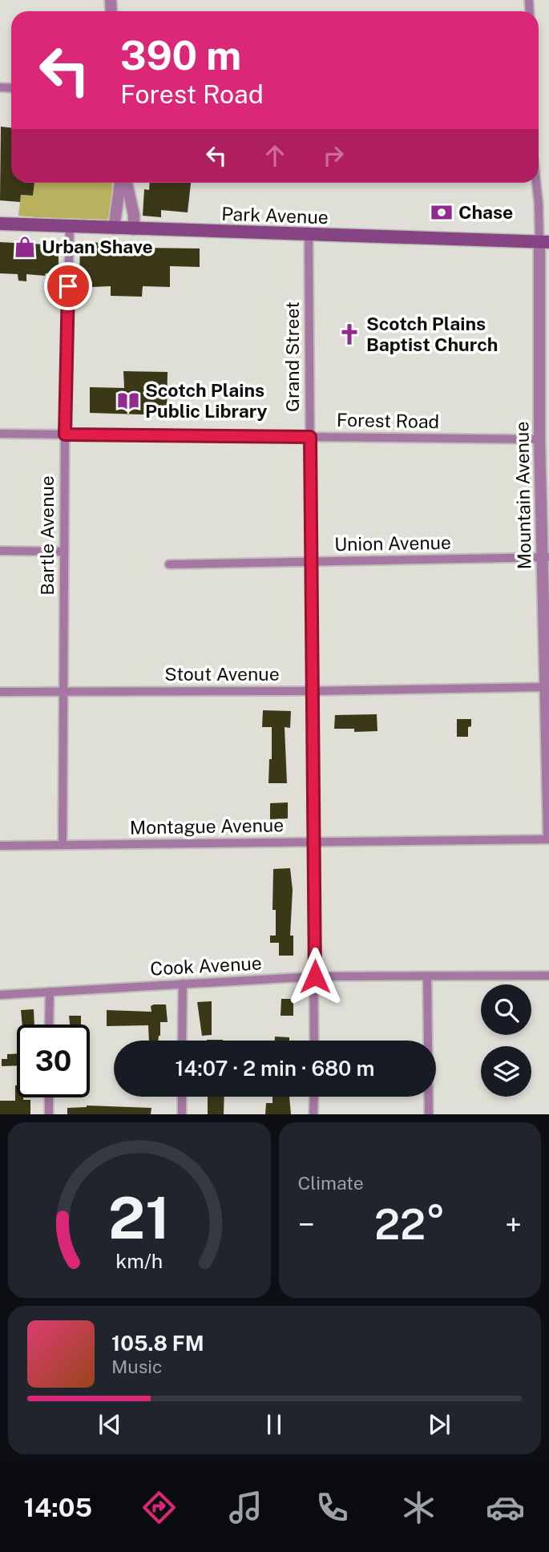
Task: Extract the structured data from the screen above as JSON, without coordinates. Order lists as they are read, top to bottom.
{
  "streets": {
    "main road": ["Park Avenue"],
    "street": [
      "Grand Street",
      "Forest Road",
      "Mountain Avenue",
      "Bartle Avenue",
      "Union Avenue",
      "Stout Avenue",
      "Montague Avenue",
      "Cook Avenue"
    ]
  },
  "crossings": [
    ["Park Avenue", "Grand Street"],
    ["Park Avenue", "Mountain Avenue"],
    ["Park Avenue", "Bartle Avenue"],
    ["Grand Street", "Forest Road"],
    ["Grand Street", "Union Avenue"],
    ["Grand Street", "Stout Avenue"],
    ["Grand Street", "Montague Avenue"],
    ["Grand Street", "Cook Avenue"],
    ["Forest Road", "Mountain Avenue"],
    ["Forest Road", "Bartle Avenue"],
    ["Mountain Avenue", "Union Avenue"],
    ["Mountain Avenue", "Stout Avenue"],
    ["Mountain Avenue", "Montague Avenue"],
    ["Bartle Avenue", "Stout Avenue"],
    ["Bartle Avenue", "Montague Avenue"]
  ],
  "places": {
    "bank": ["Chase"],
    "shop": ["Urban Shave"],
    "church": ["Scotch Plains Baptist Church"],
    "library": ["Scotch Plains Public Library"]
  },
  "page": {
    "turn": ["390 m", "Forest Road"],
    "limit": "30",
    "trip": "14:07 · 2 min · 680 m",
    "tile": "Climate",
    "heat": ["−", "22°", "+"],
    "song": ["105.8 FM", "Music"],
    "tabs": "14:05",
    "gauge": ["21", "km/h"]
  }
}
